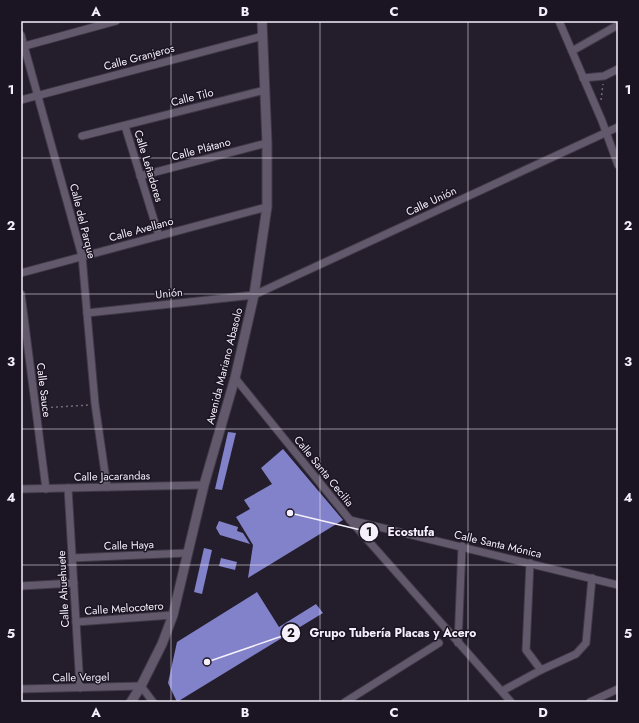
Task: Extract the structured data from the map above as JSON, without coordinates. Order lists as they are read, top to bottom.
{
  "streets": {
    "street": [
      "Calle Granjeros",
      "Calle Tilo",
      "Calle Plátano",
      "Calle Leñadores",
      "Calle Unión",
      "Calle del Parque",
      "Calle Avellano",
      "Unión",
      "Avenida Mariano Abasolo",
      "Calle Sauce",
      "Calle Santa Cecilia",
      "Calle Jacarandas",
      "Calle Santa Mónica",
      "Calle Haya",
      "Calle Ahuehuete",
      "Calle Melocotero",
      "Calle Vergel"
    ]
  },
  "crossings": [
    ["Calle Granjeros", "Calle del Parque"],
    ["Calle Granjeros", "Avenida Mariano Abasolo"],
    ["Calle Tilo", "Calle Leñadores"],
    ["Calle Tilo", "Avenida Mariano Abasolo"],
    ["Calle Plátano", "Calle Leñadores"],
    ["Calle Plátano", "Avenida Mariano Abasolo"],
    ["Calle Leñadores", "Calle Avellano"],
    ["Calle Unión", "Unión"],
    ["Calle Unión", "Avenida Mariano Abasolo"],
    ["Calle del Parque", "Calle Avellano"],
    ["Calle del Parque", "Unión"],
    ["Calle del Parque", "Calle Jacarandas"],
    ["Calle Avellano", "Avenida Mariano Abasolo"],
    ["Unión", "Avenida Mariano Abasolo"],
    ["Avenida Mariano Abasolo", "Calle Santa Cecilia"],
    ["Avenida Mariano Abasolo", "Calle Jacarandas"],
    ["Avenida Mariano Abasolo", "Calle Haya"],
    ["Avenida Mariano Abasolo", "Calle Melocotero"],
    ["Avenida Mariano Abasolo", "Calle Vergel"],
    ["Calle Sauce", "Calle Jacarandas"],
    ["Calle Santa Cecilia", "Calle Santa Mónica"],
    ["Calle Jacarandas", "Calle Ahuehuete"],
    ["Calle Haya", "Calle Ahuehuete"],
    ["Calle Ahuehuete", "Calle Melocotero"],
    ["Calle Ahuehuete", "Calle Vergel"]
  ],
  "places": ["Ecostufa", "Grupo Tubería Placas y Acero"],
  "grid": {
    "columns": [
      "A",
      "B",
      "C",
      "D"
    ],
    "rows": [
      "1",
      "2",
      "3",
      "4",
      "5"
    ]
  }
}
